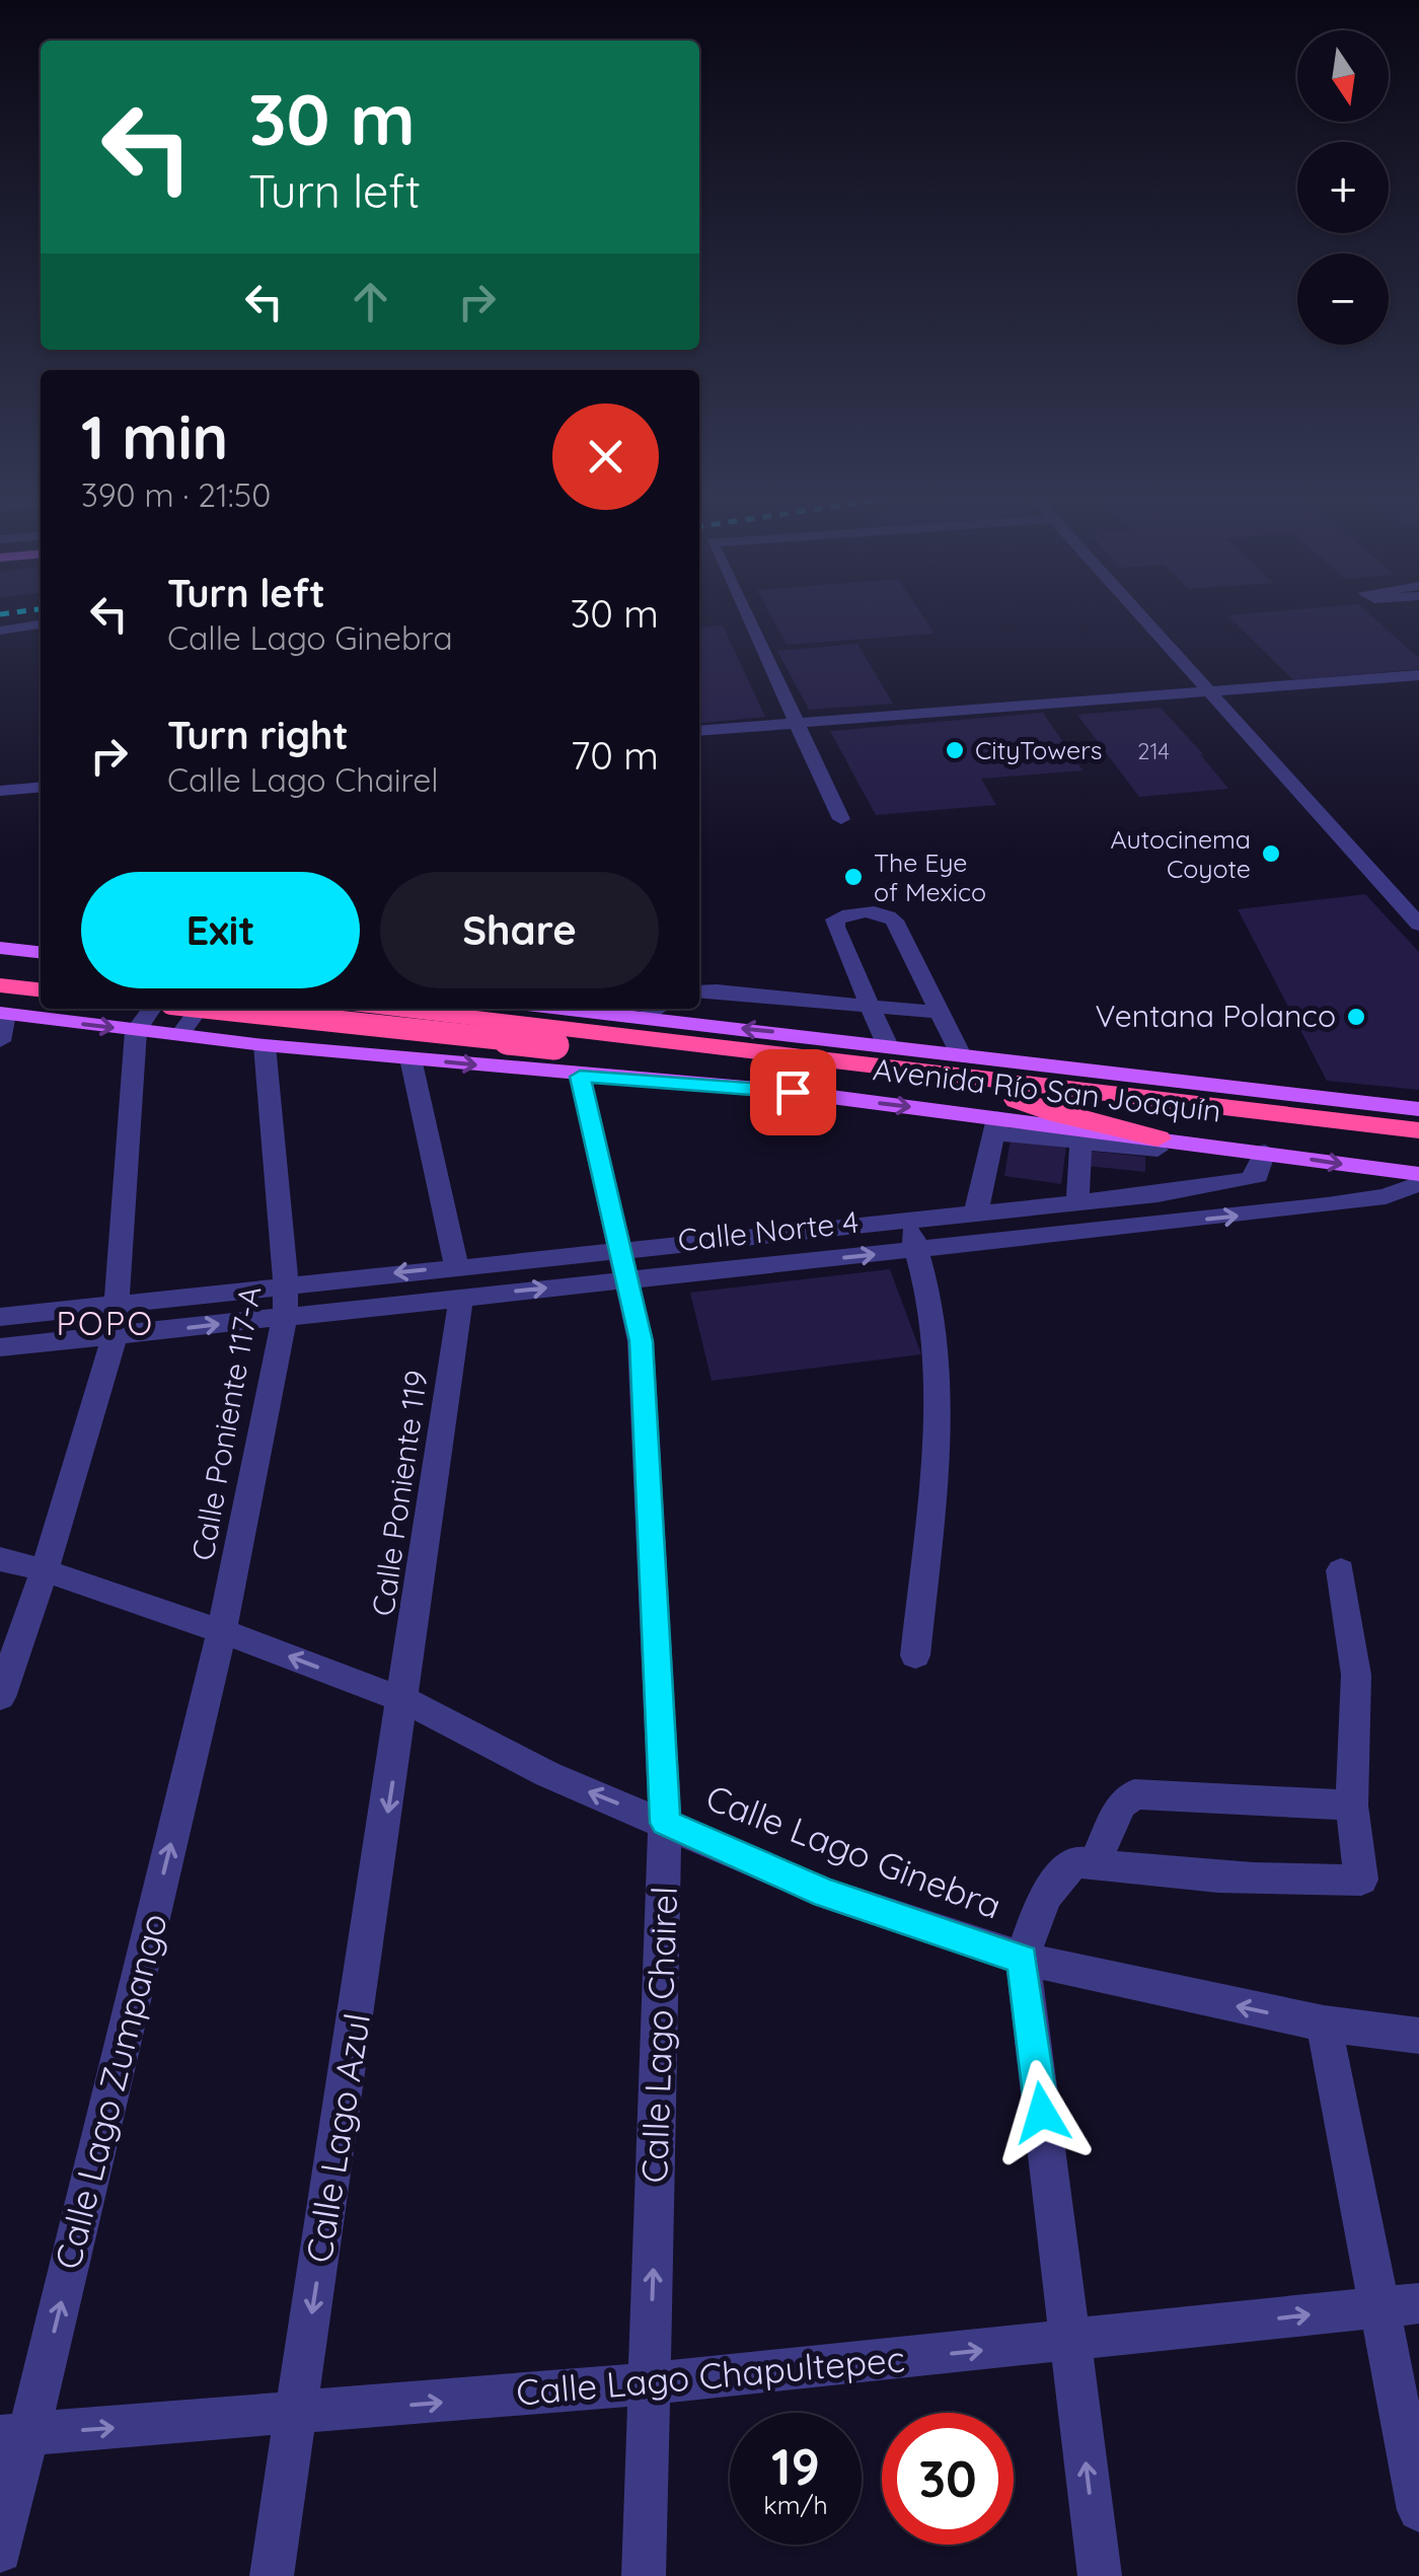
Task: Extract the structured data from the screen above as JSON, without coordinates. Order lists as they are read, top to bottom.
{
  "streets": {
    "highway": ["Avenida Río San Joaquín"],
    "street": [
      "Calle Norte 4",
      "Calle Poniente 117-A",
      "Calle Poniente 119",
      "Calle Lago Ginebra",
      "Calle Lago Chairel",
      "Calle Lago Zumpango",
      "Calle Lago Azul",
      "Calle Lago Chapultepec"
    ]
  },
  "crossings": [
    ["Avenida Río San Joaquín", "Calle Norte 4"],
    ["Avenida Río San Joaquín", "Calle Poniente 117-A"],
    ["Avenida Río San Joaquín", "Calle Lago Chairel"],
    ["Calle Norte 4", "Calle Poniente 117-A"],
    ["Calle Norte 4", "Calle Poniente 119"],
    ["Calle Norte 4", "Calle Lago Chairel"],
    ["Calle Poniente 117-A", "Calle Lago Ginebra"],
    ["Calle Poniente 117-A", "Calle Lago Zumpango"],
    ["Calle Poniente 119", "Calle Lago Ginebra"],
    ["Calle Poniente 119", "Calle Lago Azul"],
    ["Calle Lago Ginebra", "Calle Lago Chairel"],
    ["Calle Lago Ginebra", "Calle Lago Zumpango"],
    ["Calle Lago Ginebra", "Calle Lago Azul"],
    ["Calle Lago Chairel", "Calle Lago Chapultepec"],
    ["Calle Lago Zumpango", "Calle Lago Chapultepec"],
    ["Calle Lago Azul", "Calle Lago Chapultepec"]
  ],
  "one_way": [
    "Calle Lago Ginebra",
    "Calle Lago Chairel",
    "Calle Lago Zumpango",
    "Calle Lago Azul",
    "Calle Lago Chapultepec"
  ],
  "districts": ["POPO"],
  "places": [
    "CityTowers",
    "Autocinema Coyote",
    "The Eye of Mexico",
    "Ventana Polanco"
  ],
  "house_numbers": ["214"],
  "north": "bottom",
  "page": {
    "map_buttons": ["+", "−"],
    "turn": ["30 m", "Turn left"],
    "heading": ["1 min", "390 m · 21:50"],
    "list": [
      {
        "name": "Turn left",
        "note": "Calle Lago Ginebra",
        "value": "30 m"
      },
      {
        "name": "Turn right",
        "note": "Calle Lago Chairel",
        "value": "70 m"
      }
    ],
    "buttons": ["Exit", "Share"],
    "speed": "19 km/h",
    "limit": "30"
  }
}
